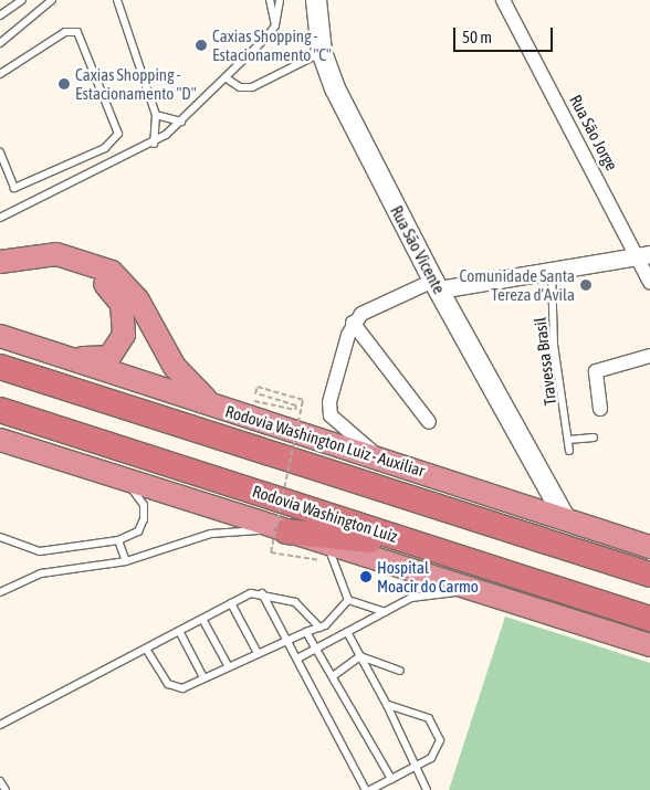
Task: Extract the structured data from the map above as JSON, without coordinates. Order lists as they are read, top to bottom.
{
  "streets": {
    "highway": ["Rodovia Washington Luiz - Auxiliar", "Rodovia Washington Luiz"],
    "main road": ["Rua Sāo Vicente"],
    "street": ["Rua São Jorge"],
    "lane": ["Travessa Brasil"]
  },
  "crossings": [
    ["Rua Sāo Vicente", "Rodovia Washington Luiz - Auxiliar"]
  ],
  "places": [
    "Caxias Shopping - Estacionamento \"C\"",
    "Caxias Shopping - Estacionamento \"D\"",
    "Comunidade Santa Tereza d'Avila",
    "Hospital Moacir do Carmo"
  ],
  "scale_bar": "50 m"
}
